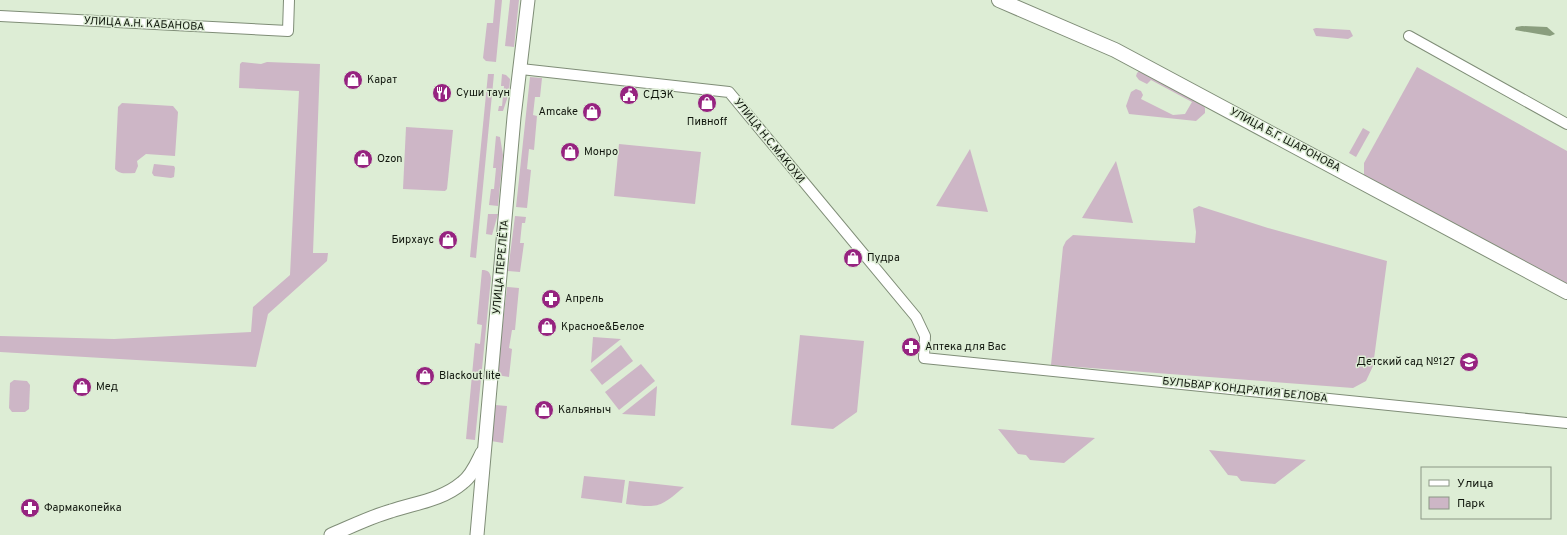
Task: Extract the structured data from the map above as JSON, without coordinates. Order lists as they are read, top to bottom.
{
  "streets": {
    "main road": ["УЛИЦА Б.Г. ШАРОНОВА"],
    "street": [
      "УЛИЦА А.Н. КАБАНОВА",
      "УЛИЦА Н.С.МАКОХИ",
      "УЛИЦА ПЕРЕЛЁТА",
      "БУЛЬВАР КОНДРАТИЯ БЕЛОВА"
    ]
  },
  "crossings": [
    ["УЛИЦА Н.С.МАКОХИ", "УЛИЦА ПЕРЕЛЁТА"],
    ["УЛИЦА Н.С.МАКОХИ", "БУЛЬВАР КОНДРАТИЯ БЕЛОВА"]
  ],
  "places": {
    "shop": [
      "Карат",
      "Пивнoff",
      "Amcake",
      "Монро",
      "Ozon",
      "Бирхаус",
      "Пудра",
      "Красное&Белое",
      "Blackout lite",
      "Мед",
      "Кальяныч"
    ],
    "restaurant": ["Суши таун"],
    "public building": ["СДЭК"],
    "pharmacy": ["Апрель", "Аптека для Вас", "Фармакопейка"],
    "school or university": ["Детский сад №127"]
  },
  "legend": ["Улица", "Парк"]
}
